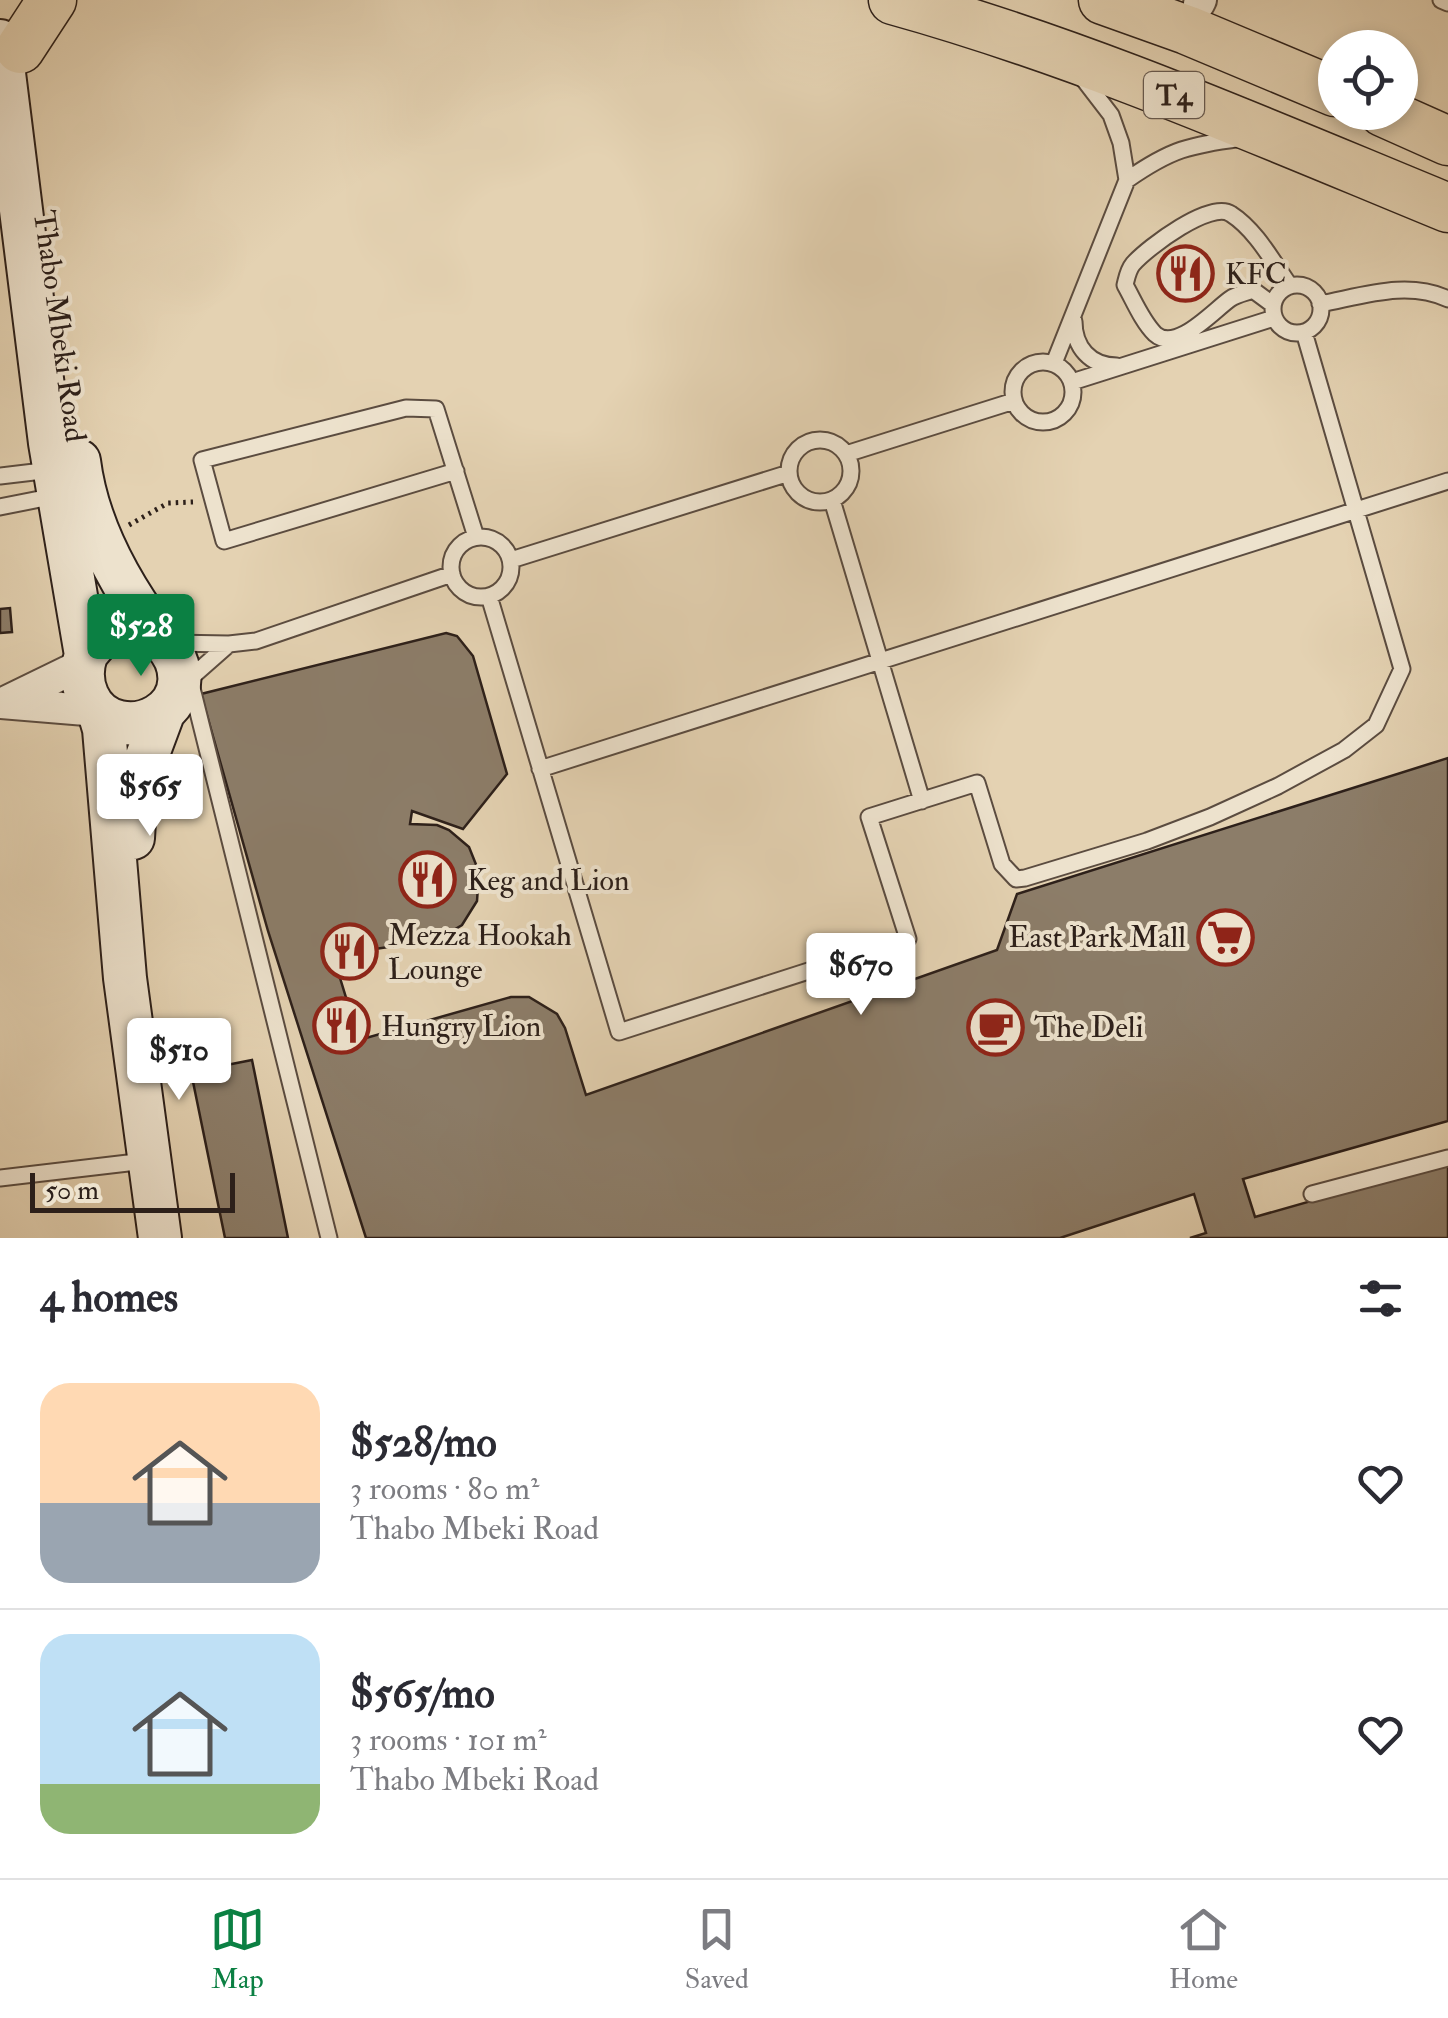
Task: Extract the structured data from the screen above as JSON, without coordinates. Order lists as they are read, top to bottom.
{
  "streets": {
    "main road": ["T4", "Thabo Mbeki Road"]
  },
  "places": {
    "restaurant": [
      "KFC",
      "Keg and Lion",
      "Mezza Hookah Lounge",
      "Hungry Lion"
    ],
    "supermarket": ["East Park Mall"],
    "cafe": ["The Deli"]
  },
  "scale_bar": "50 m",
  "page": {
    "price": [
      "$528",
      "$565",
      "$670",
      "$510"
    ],
    "scale": "50 m",
    "heading": "4 homes",
    "list": [
      {
        "name": "$528/mo",
        "note": "3 rooms · 80 m² · Thabo Mbeki Road"
      },
      {
        "name": "$565/mo",
        "note": "3 rooms · 101 m² · Thabo Mbeki Road"
      }
    ],
    "tabs": ["Map", "Saved", "Home"]
  }
}
